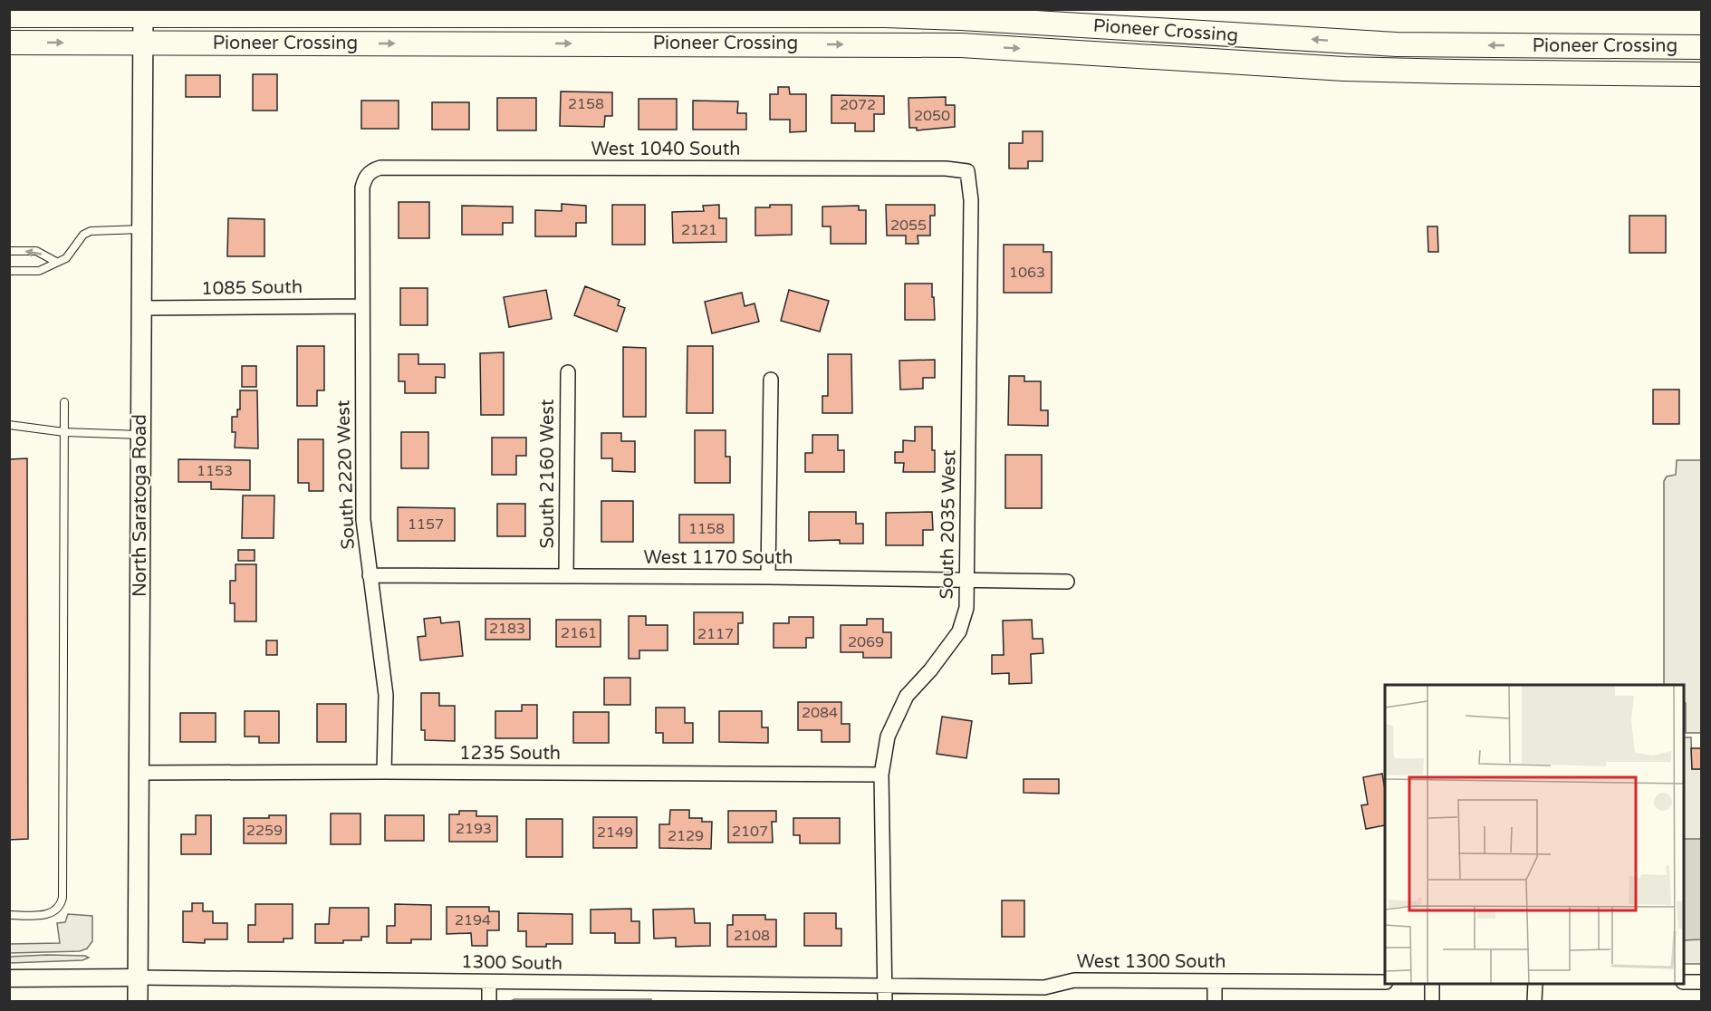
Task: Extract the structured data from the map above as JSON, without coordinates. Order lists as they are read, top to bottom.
{
  "streets": {
    "highway": ["Pioneer Crossing"],
    "main road": ["North Saratoga Road"],
    "street": [
      "West 1040 South",
      "1085 South",
      "South 2160 West",
      "South 2220 West",
      "South 2035 West",
      "West 1170 South",
      "1235 South",
      "West 1300 South",
      "1300 South"
    ]
  },
  "crossings": [
    ["Pioneer Crossing", "North Saratoga Road"],
    ["West 1040 South", "South 2220 West"],
    ["West 1040 South", "South 2035 West"],
    ["1085 South", "South 2220 West"],
    ["1085 South", "North Saratoga Road"],
    ["South 2160 West", "West 1170 South"],
    ["South 2220 West", "West 1170 South"],
    ["South 2220 West", "1235 South"],
    ["North Saratoga Road", "1235 South"],
    ["North Saratoga Road", "1300 South"],
    ["South 2035 West", "West 1170 South"],
    ["South 2035 West", "1235 South"],
    ["South 2035 West", "West 1300 South"],
    ["South 2035 West", "1300 South"],
    ["West 1300 South", "1300 South"]
  ],
  "house_numbers": [
    "2158",
    "2072",
    "2050",
    "2055",
    "2121",
    "1063",
    "1153",
    "1157",
    "1158",
    "2183",
    "2161",
    "2117",
    "2069",
    "2084",
    "2193",
    "2259",
    "2107",
    "2149",
    "2129",
    "2194",
    "2108"
  ]
}
